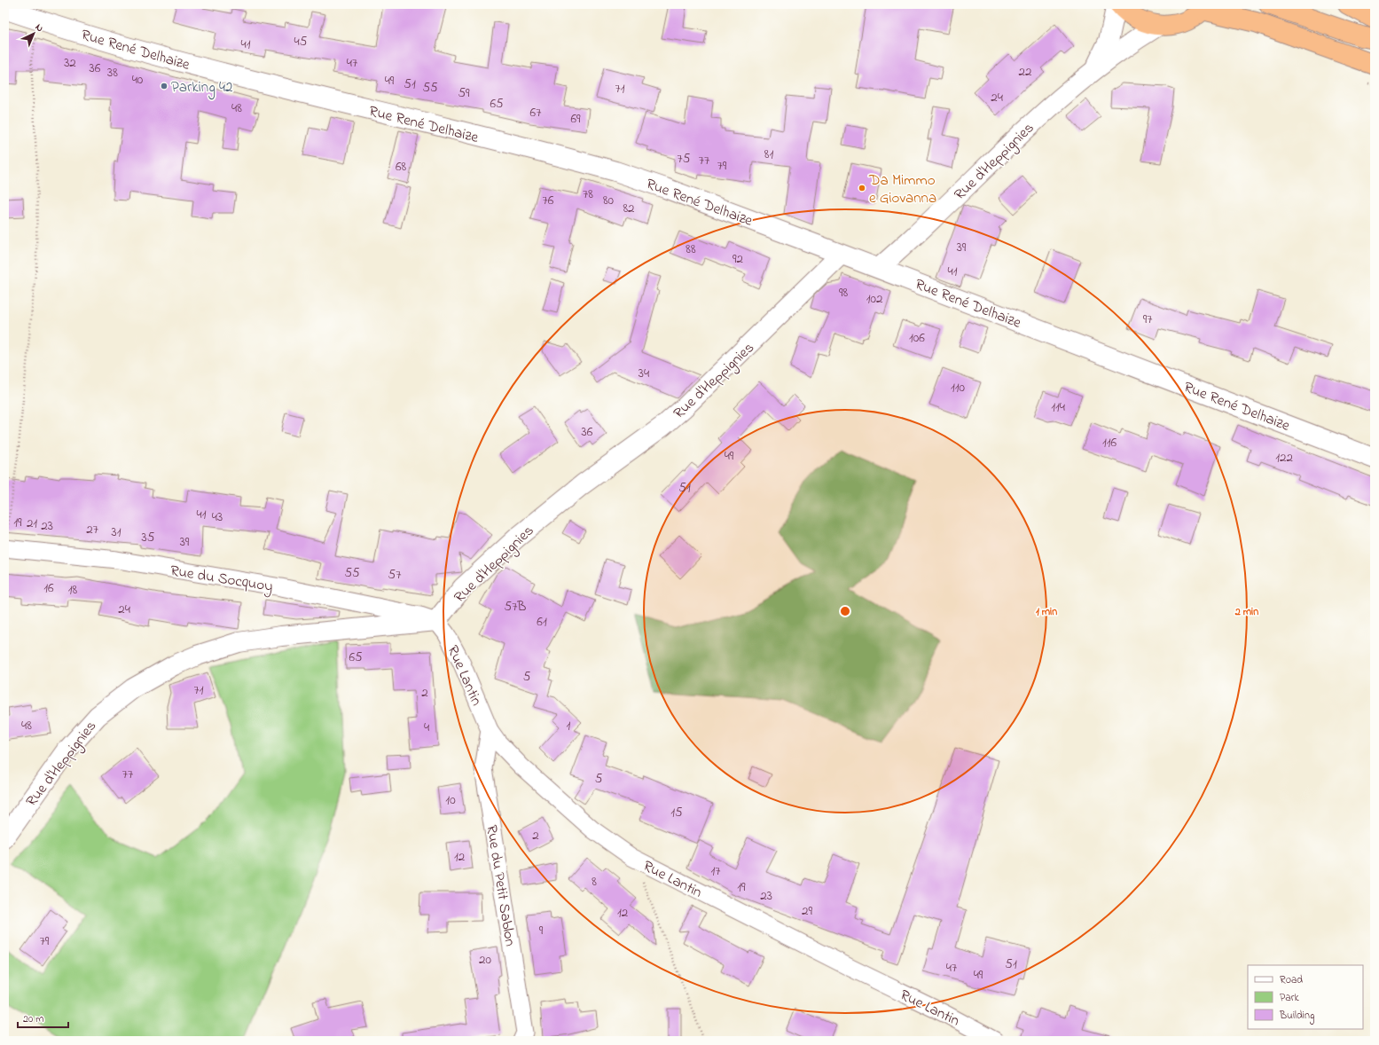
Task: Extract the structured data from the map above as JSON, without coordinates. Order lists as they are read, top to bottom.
{
  "streets": {
    "street": [
      "Rue René Delhaize",
      "Rue d'Heppignies",
      "Rue du Socquoy",
      "Rue Lantin",
      "Rue du Petit Sablon"
    ]
  },
  "crossings": [
    ["Rue René Delhaize", "Rue d'Heppignies"],
    ["Rue d'Heppignies", "Rue du Socquoy"],
    ["Rue d'Heppignies", "Rue Lantin"],
    ["Rue du Socquoy", "Rue Lantin"],
    ["Rue Lantin", "Rue du Petit Sablon"]
  ],
  "places": ["Parking 42", "Da Mimmo e Giovanna"],
  "house_numbers": [
    "45",
    "41",
    "32",
    "47",
    "36",
    "22",
    "38",
    "40",
    "49",
    "51",
    "55",
    "71",
    "59",
    "24",
    "65",
    "48",
    "67",
    "69",
    "81",
    "75",
    "77",
    "79",
    "68",
    "78",
    "76",
    "80",
    "82",
    "39",
    "88",
    "92",
    "41",
    "98",
    "102",
    "97",
    "106",
    "34",
    "110",
    "114",
    "36",
    "116",
    "49",
    "122",
    "51",
    "41",
    "43",
    "19",
    "21",
    "23",
    "27",
    "31",
    "35",
    "39",
    "55",
    "57",
    "16",
    "18",
    "57B",
    "24",
    "61",
    "65",
    "5",
    "71",
    "2",
    "48",
    "1",
    "4",
    "77",
    "5",
    "10",
    "15",
    "2",
    "12",
    "17",
    "8",
    "19",
    "23",
    "29",
    "12",
    "9",
    "79",
    "20",
    "51",
    "47",
    "49"
  ],
  "legend": ["Road", "Park", "Building"],
  "scale_bar": "20 m",
  "north": "top right",
  "rings": ["1 min", "2 min"]
}
